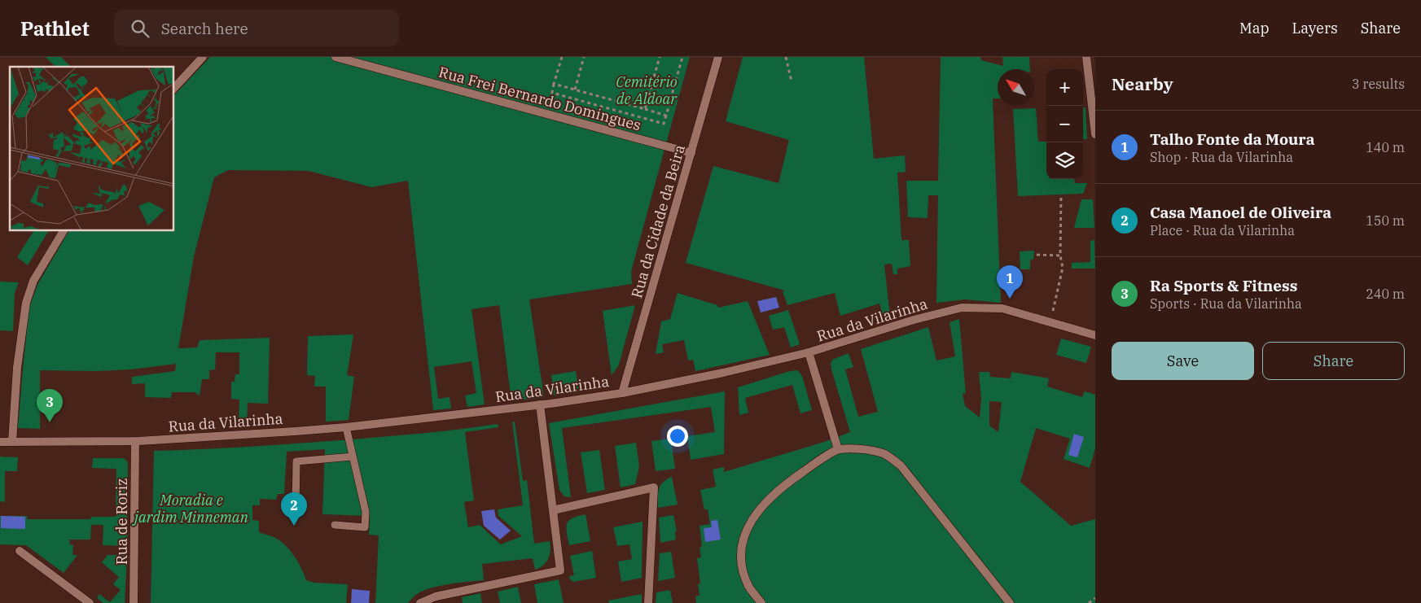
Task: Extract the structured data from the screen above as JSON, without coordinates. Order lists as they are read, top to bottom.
{
  "streets": {
    "street": [
      "Rua Frei Bernardo Domingues",
      "Rua da Cidade da Beira",
      "Rua da Vilarinha",
      "Rua de Roriz"
    ]
  },
  "crossings": [
    ["Rua Frei Bernardo Domingues", "Rua da Cidade da Beira"],
    ["Rua da Cidade da Beira", "Rua da Vilarinha"],
    ["Rua da Vilarinha", "Rua de Roriz"]
  ],
  "parks": ["Cemitério de Aldoar", "Moradia e jardim Minneman"],
  "north": "top left",
  "page": {
    "header": "Pathlet",
    "search": "Search here",
    "nav": ["Map", "Layers", "Share"],
    "heading": ["Nearby", "3 results"],
    "map_buttons": ["+", "−"],
    "list": [
      {
        "mark": "1",
        "name": "Talho Fonte da Moura",
        "note": "Shop · Rua da Vilarinha",
        "value": "140 m"
      },
      {
        "mark": "2",
        "name": "Casa Manoel de Oliveira",
        "note": "Place · Rua da Vilarinha",
        "value": "150 m"
      },
      {
        "mark": "3",
        "name": "Ra Sports & Fitness",
        "note": "Sports · Rua da Vilarinha",
        "value": "240 m"
      }
    ],
    "pins": ["1", "3", "2"],
    "buttons": ["Save", "Share"]
  }
}
